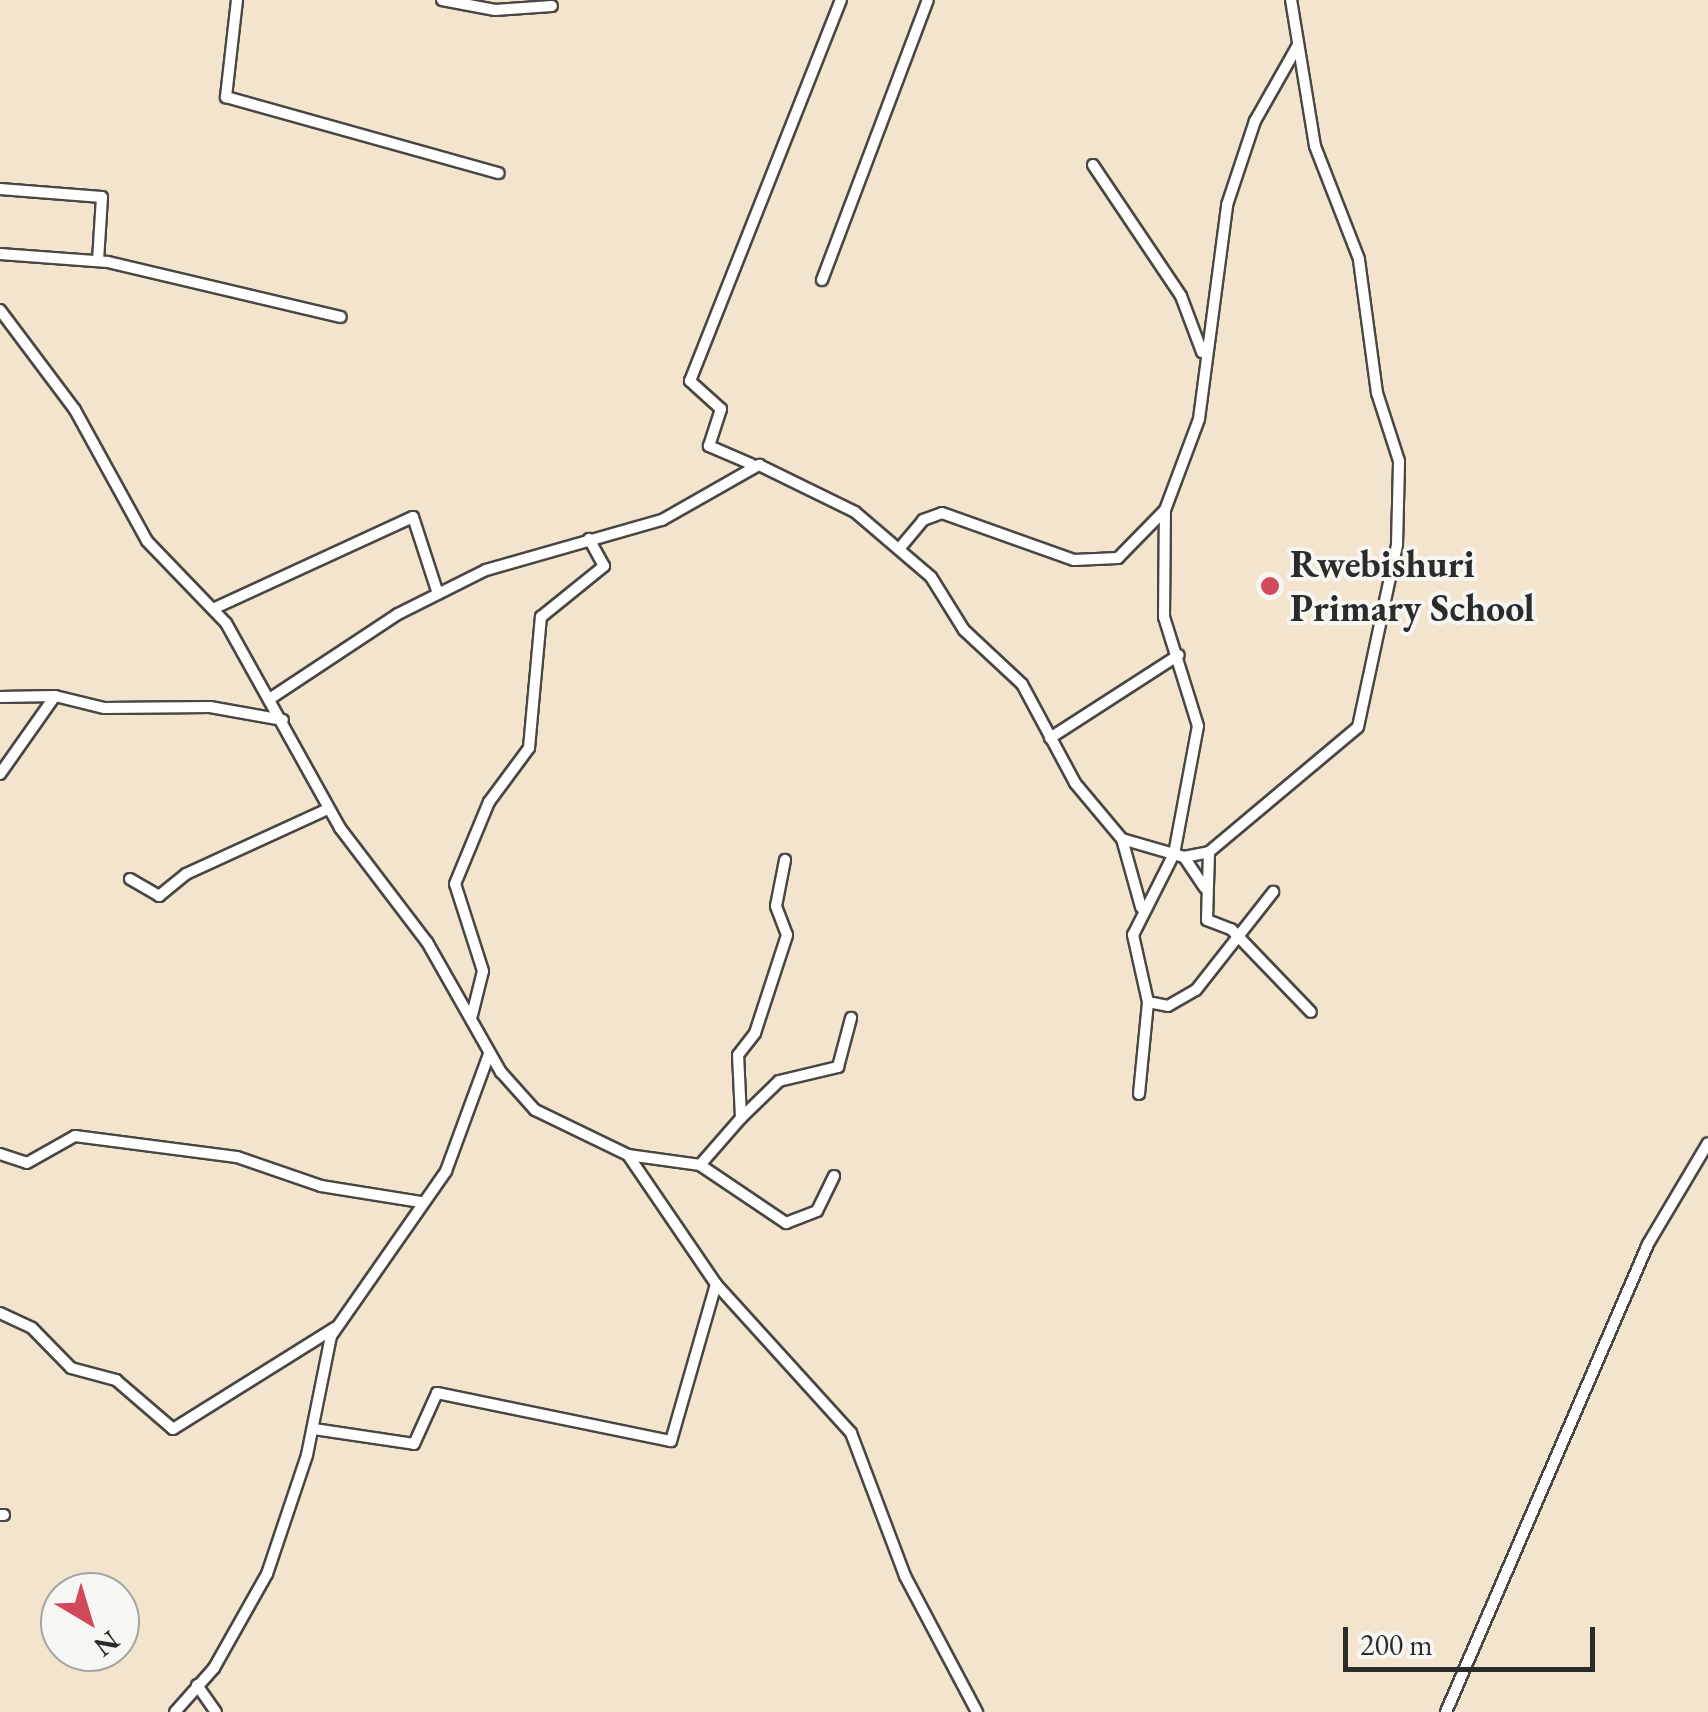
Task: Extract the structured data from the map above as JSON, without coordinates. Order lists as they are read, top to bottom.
{
  "places": ["Rwebishuri Primary School"],
  "scale_bar": "200 m",
  "north": "bottom right"
}
